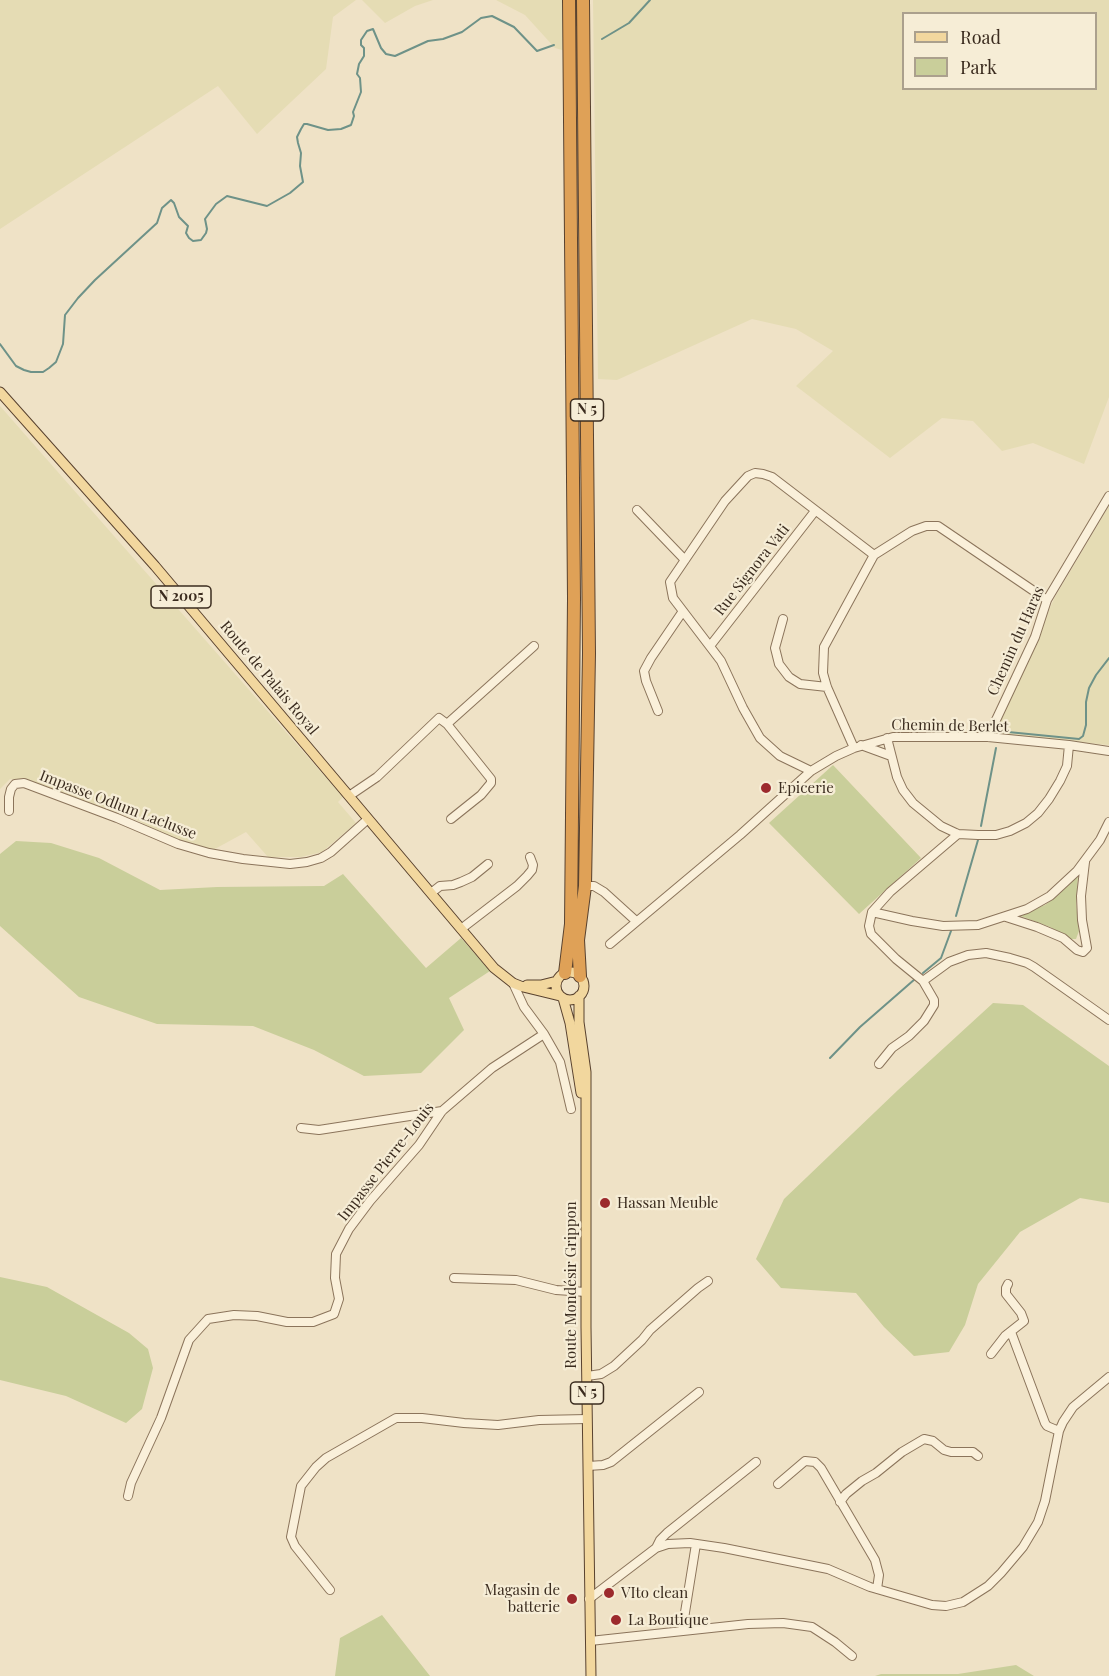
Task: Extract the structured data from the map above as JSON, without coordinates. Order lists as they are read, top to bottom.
{
  "streets": {
    "highway": ["N 5"],
    "main road": ["N 2005", "Route de Palais Royal", "Route Mondésir Grippon"],
    "street": [
      "Rue Signora Vati",
      "Chemin du Haras",
      "Chemin de Berlet",
      "Impasse Odlum Laclusse",
      "Impasse Pierre-Louis"
    ]
  },
  "crossings": [
    ["N 5", "Route de Palais Royal"],
    ["N 5", "Route Mondésir Grippon"],
    ["Chemin du Haras", "Chemin de Berlet"],
    ["Route de Palais Royal", "Impasse Odlum Laclusse"],
    ["Route de Palais Royal", "Route Mondésir Grippon"]
  ],
  "places": [
    "Epicerie",
    "Hassan Meuble",
    "VIto clean",
    "Magasin de batterie",
    "La Boutique"
  ],
  "legend": ["Road", "Park"]
}
